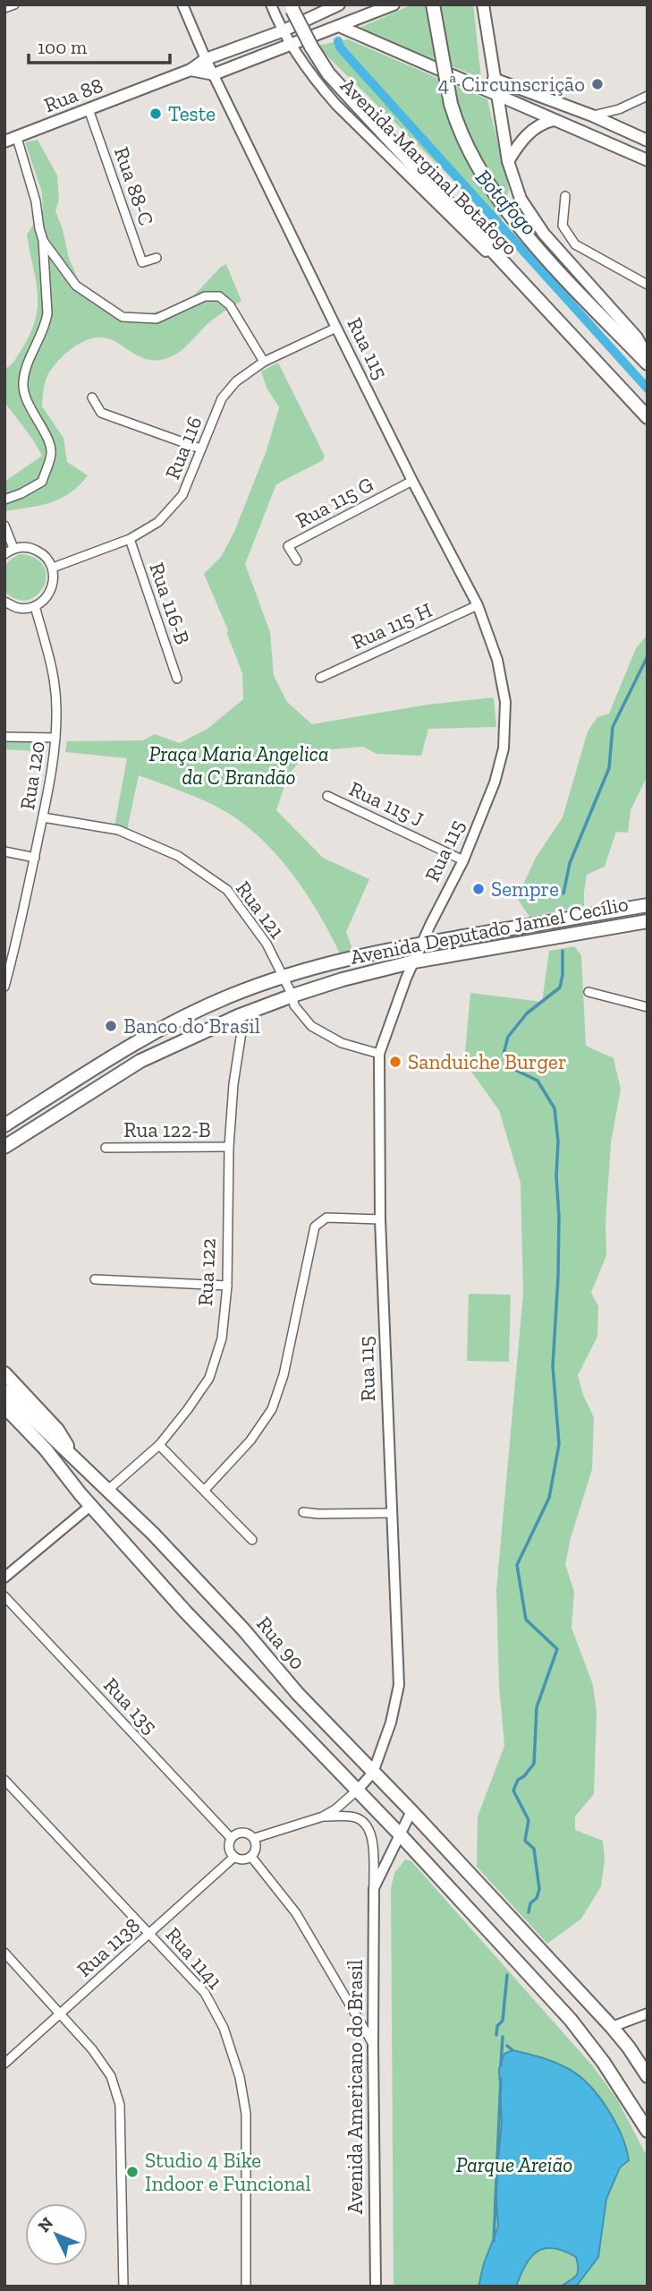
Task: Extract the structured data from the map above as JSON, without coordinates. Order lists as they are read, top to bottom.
{
  "streets": {
    "main road": [
      "Rua 88",
      "Avenida Marginal Botafogo",
      "Avenida Deputado Jamel Cecílio",
      "Rua 90"
    ],
    "street": [
      "Rua 88-C",
      "Rua 115",
      "Rua 116",
      "Rua 115 G",
      "Rua 116-B",
      "Rua 115 H",
      "Rua 120",
      "Rua 115 J",
      "Rua 121",
      "Rua 122-B",
      "Rua 122",
      "Rua 135",
      "Rua 1138",
      "Rua 1141",
      "Avenida Americano do Brasil"
    ]
  },
  "crossings": [
    ["Rua 88", "Avenida Marginal Botafogo"],
    ["Rua 88", "Rua 88-C"],
    ["Rua 88", "Rua 115"],
    ["Rua 115", "Rua 116"],
    ["Rua 115", "Rua 115 G"],
    ["Rua 115", "Rua 115 H"],
    ["Rua 115", "Rua 115 J"],
    ["Rua 115", "Rua 121"],
    ["Rua 115", "Avenida Deputado Jamel Cecílio"],
    ["Rua 115", "Rua 90"],
    ["Rua 116", "Rua 116-B"],
    ["Rua 120", "Rua 121"],
    ["Rua 121", "Avenida Deputado Jamel Cecílio"],
    ["Avenida Deputado Jamel Cecílio", "Rua 122"],
    ["Rua 122-B", "Rua 122"],
    ["Rua 122", "Rua 90"],
    ["Rua 90", "Avenida Americano do Brasil"],
    ["Rua 135", "Rua 1138"],
    ["Rua 1138", "Rua 1141"]
  ],
  "water": ["Botafogo"],
  "parks": ["Praça Maria Angelica da C Brandão", "Parque Areião"],
  "places": [
    "4ª Circunscrição",
    "Teste",
    "Sempre",
    "Banco do Brasil",
    "Sanduiche Burger",
    "Studio 4 Bike Indoor e Funcional"
  ],
  "scale_bar": "100 m",
  "north": "top left"
}
